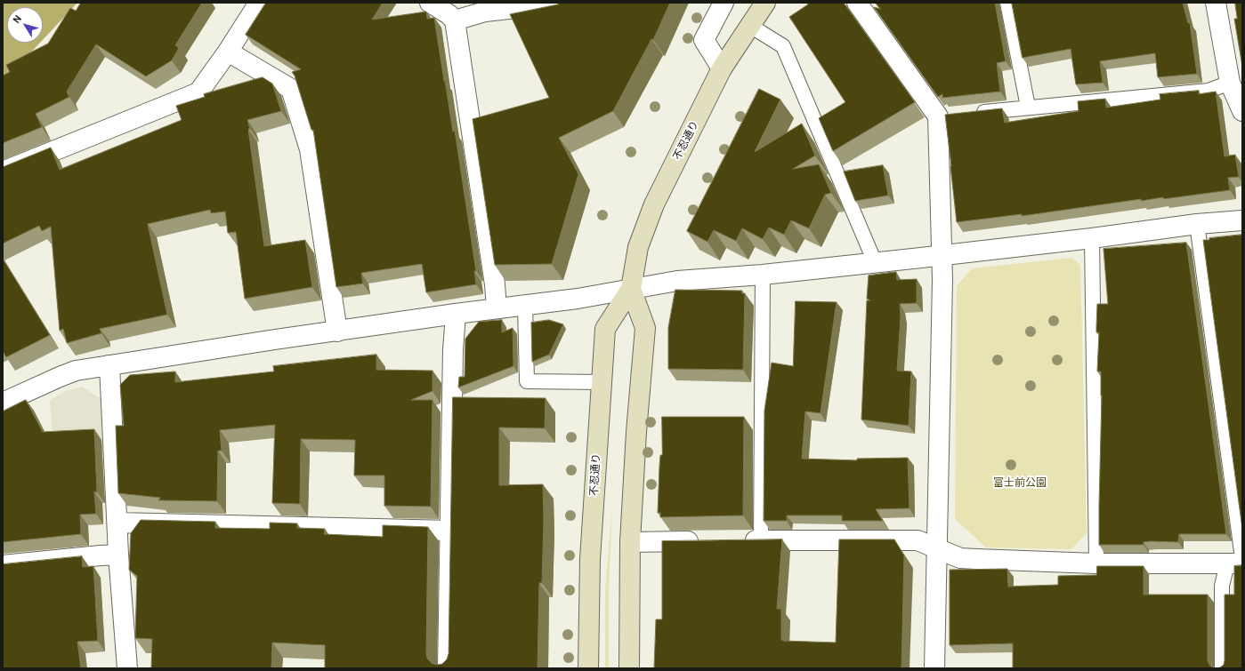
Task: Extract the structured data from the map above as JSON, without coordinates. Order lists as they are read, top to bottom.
{
  "streets": {
    "main road": ["不忍通り"]
  },
  "parks": ["富士前公園"],
  "north": "top left"
}
